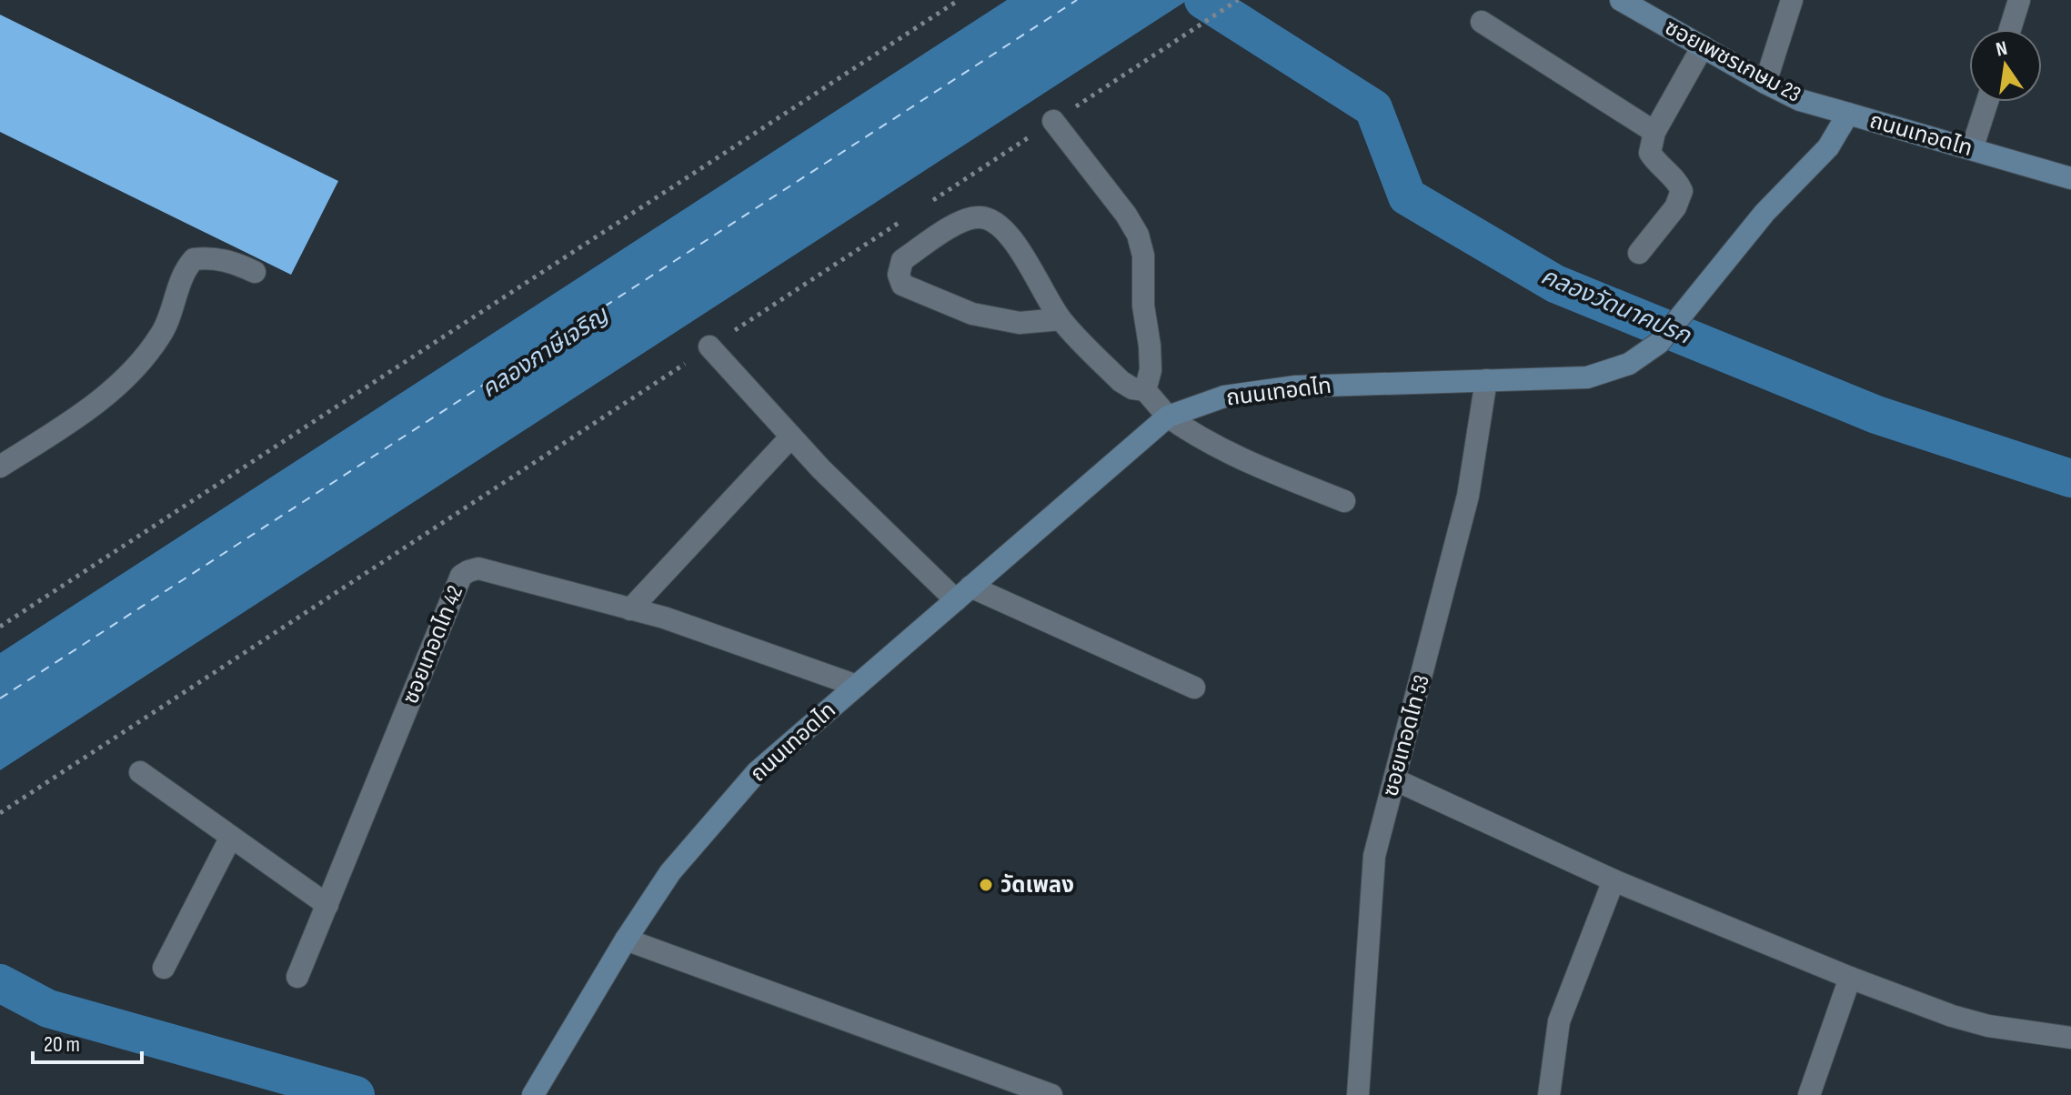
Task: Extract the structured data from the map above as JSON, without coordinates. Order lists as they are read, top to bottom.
{
  "streets": {
    "main road": ["ซอยเพชรเกษม 23", "ถนนเทอดไท"],
    "street": ["ซอยเทอดไท 42", "ซอยเทอดไท 53"]
  },
  "crossings": [
    ["ซอยเพชรเกษม 23", "ถนนเทอดไท"],
    ["ถนนเทอดไท", "ซอยเทอดไท 42"],
    ["ถนนเทอดไท", "ซอยเทอดไท 53"]
  ],
  "water": ["คลองวัดนาคปรก", "คลองภาษีเจริญ"],
  "places": ["วัดเพลง"],
  "scale_bar": "20 m",
  "north": "top"
}
